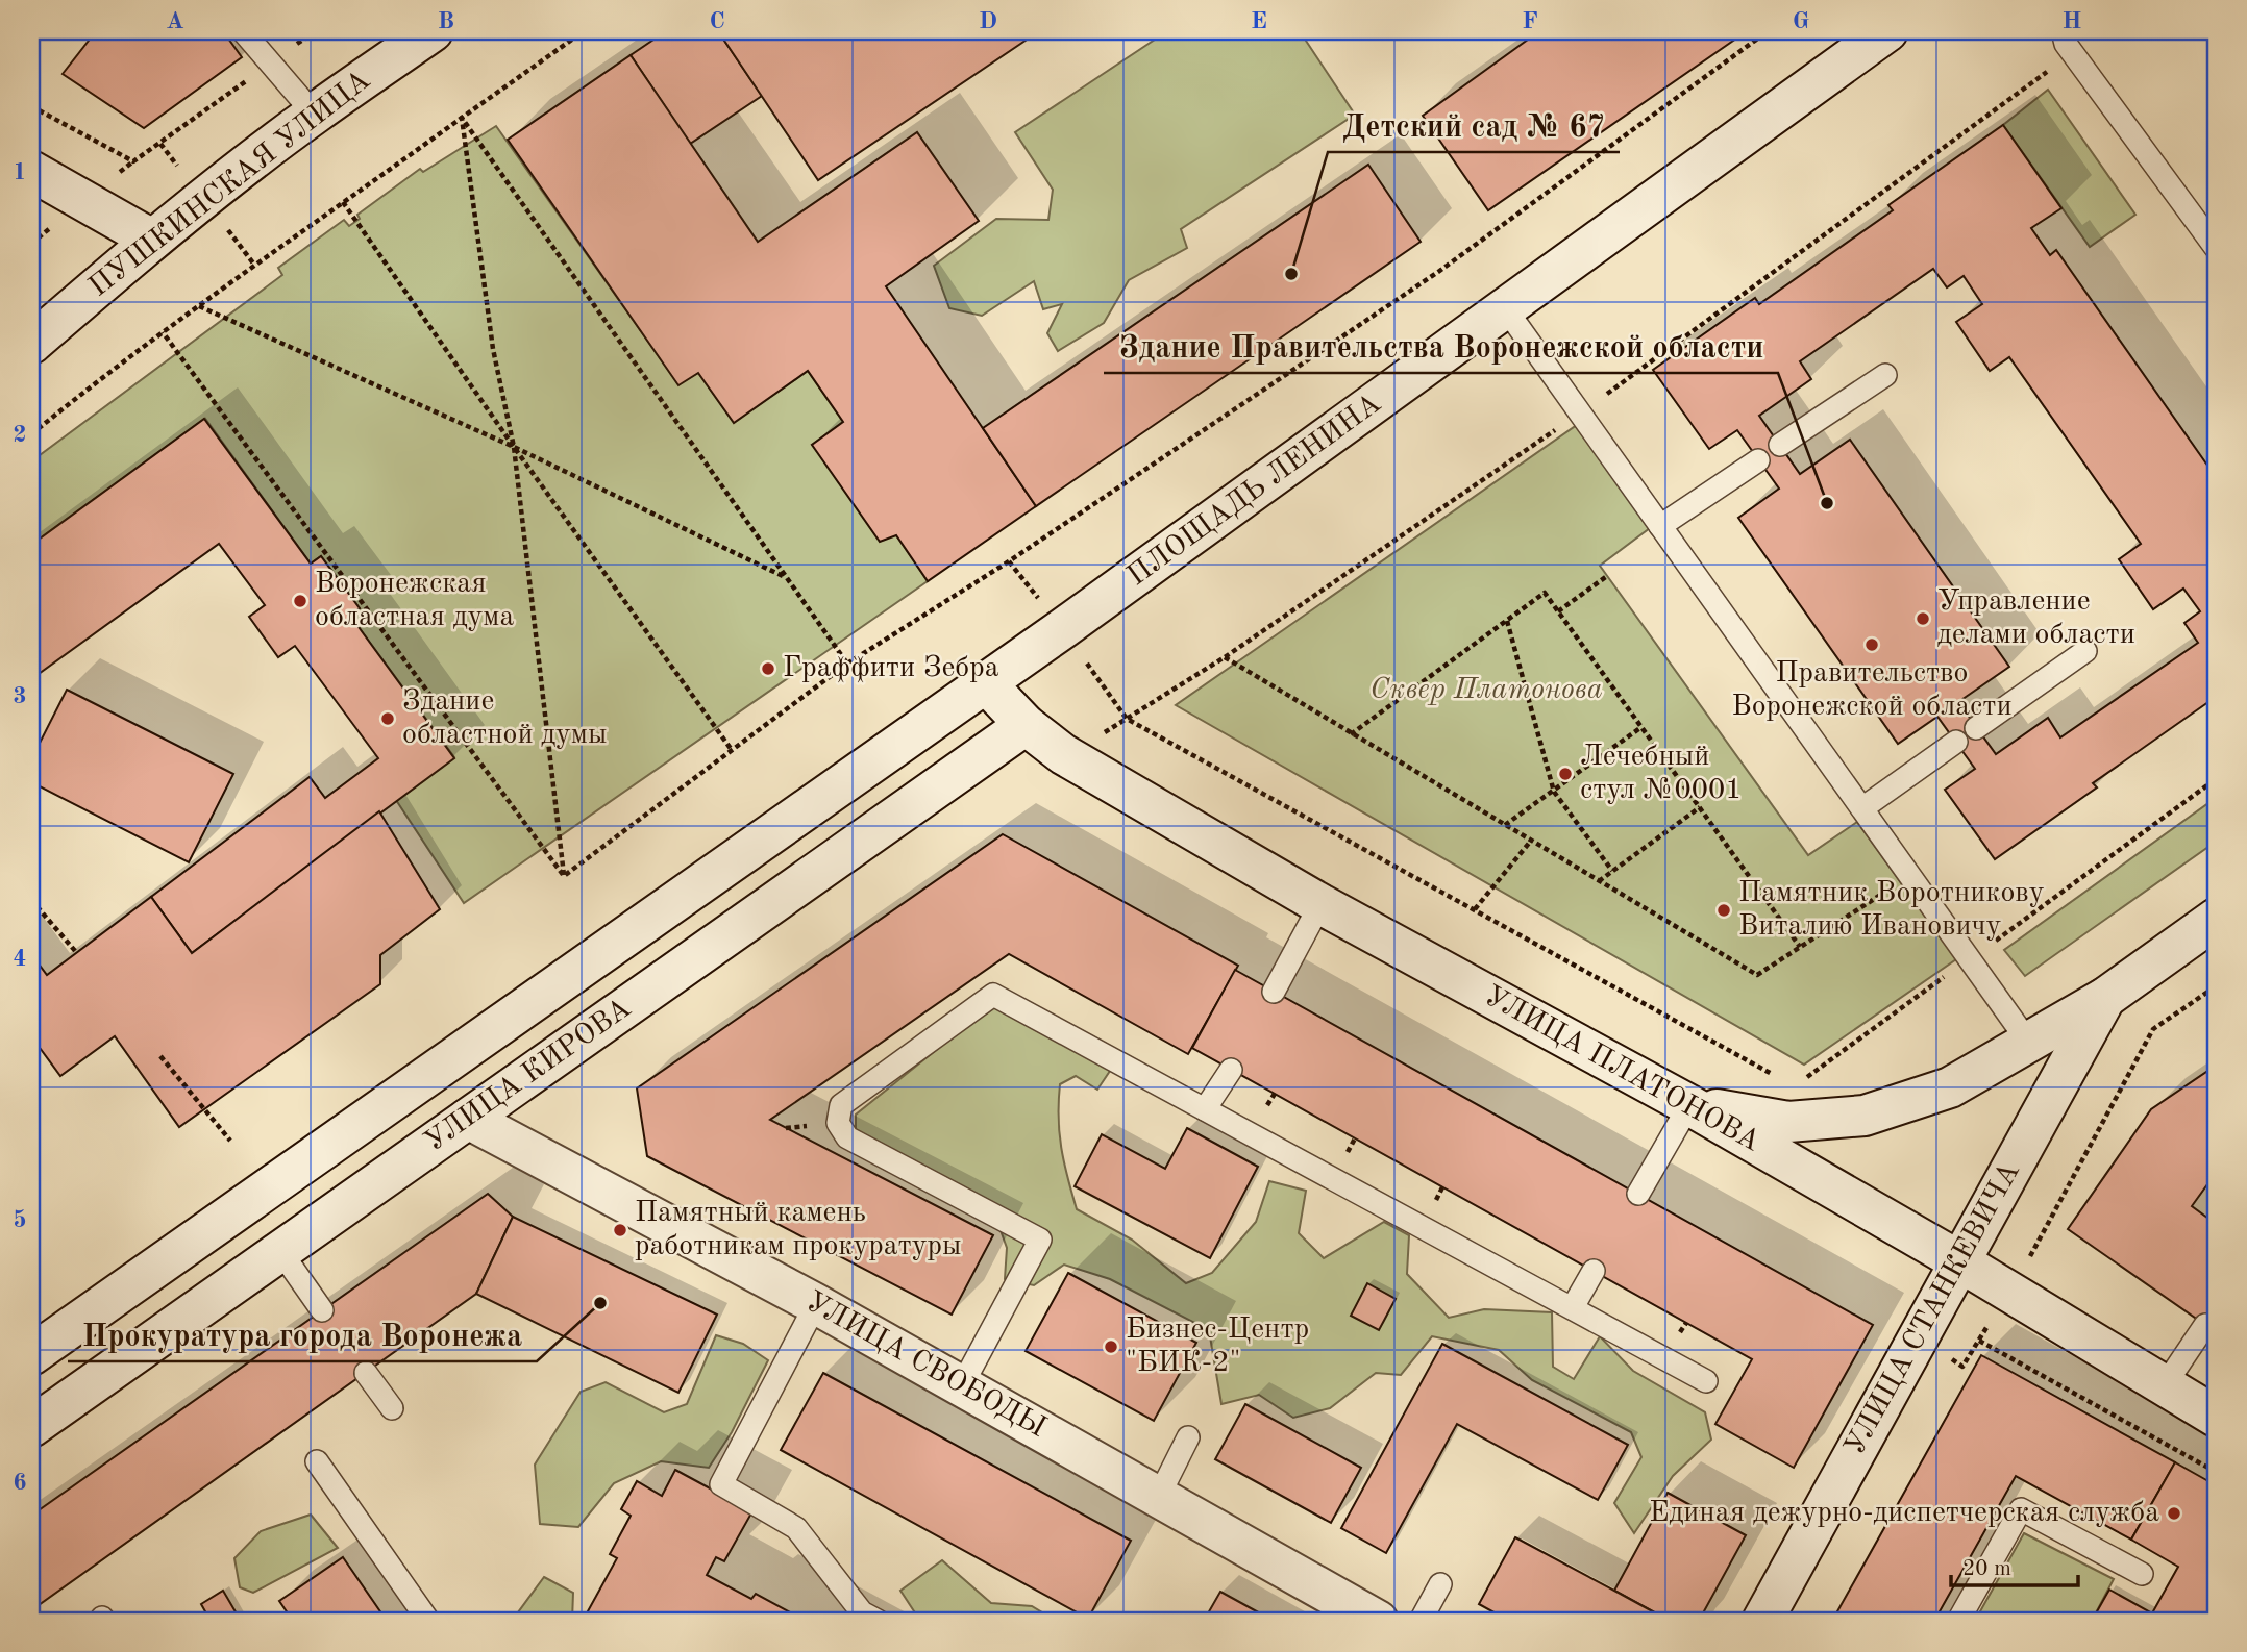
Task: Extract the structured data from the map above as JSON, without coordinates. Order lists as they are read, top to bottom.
{
  "streets": {
    "main road": [
      "ПУШКИНСКАЯ УЛИЦА",
      "ПЛОЩАДЬ ЛЕНИНА",
      "УЛИЦА ПЛАТОНОВА",
      "УЛИЦА КИРОВА",
      "УЛИЦА СТАНКЕВИЧА",
      "УЛИЦА СВОБОДЫ"
    ]
  },
  "crossings": [
    ["ПЛОЩАДЬ ЛЕНИНА", "УЛИЦА КИРОВА"],
    ["УЛИЦА ПЛАТОНОВА", "УЛИЦА КИРОВА"],
    ["УЛИЦА ПЛАТОНОВА", "УЛИЦА СТАНКЕВИЧА"],
    ["УЛИЦА КИРОВА", "УЛИЦА СВОБОДЫ"]
  ],
  "parks": ["Сквер Платонова"],
  "places": [
    "Детский сад № 67",
    "Здание Правительства Воронежской области",
    "Воронежская областная дума",
    "Управление делами области",
    "Правительство Воронежской области",
    "Граффити Зебра",
    "Здание областной думы",
    "Лечебный стул №0001",
    "Памятник Воротникову Виталию Ивановичу",
    "Памятный камень работникам прокуратуры",
    "Прокуратура города Воронежа",
    "Бизнес-Центр \"БИК-2\"",
    "Единая дежурно-диспетчерская служба"
  ],
  "scale_bar": "20 m",
  "grid": {
    "columns": [
      "A",
      "B",
      "C",
      "D",
      "E",
      "F",
      "G",
      "H"
    ],
    "rows": [
      "1",
      "2",
      "3",
      "4",
      "5",
      "6"
    ]
  }
}
